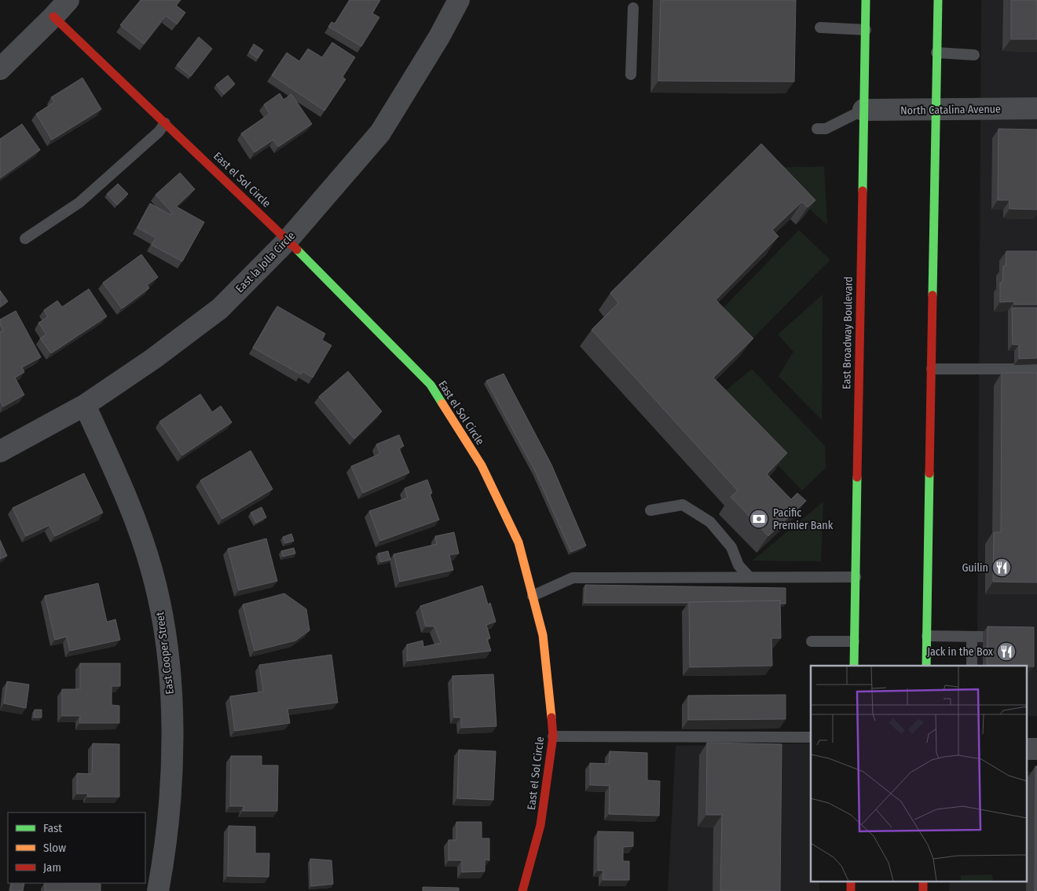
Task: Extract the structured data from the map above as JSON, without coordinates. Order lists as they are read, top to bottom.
{
  "streets": {
    "main road": ["East el Sol Circle", "East Broadway Boulevard"],
    "street": ["North Catalina Avenue", "East la Jolla Circle", "East Cooper Street"]
  },
  "crossings": [
    ["North Catalina Avenue", "East Broadway Boulevard"],
    ["East el Sol Circle", "East la Jolla Circle"],
    ["East la Jolla Circle", "East Cooper Street"]
  ],
  "places": {
    "bank": ["Pacific Premier Bank"],
    "restaurant": ["Guilin", "Jack in the Box"]
  },
  "legend": ["Fast", "Slow", "Jam"]
}
